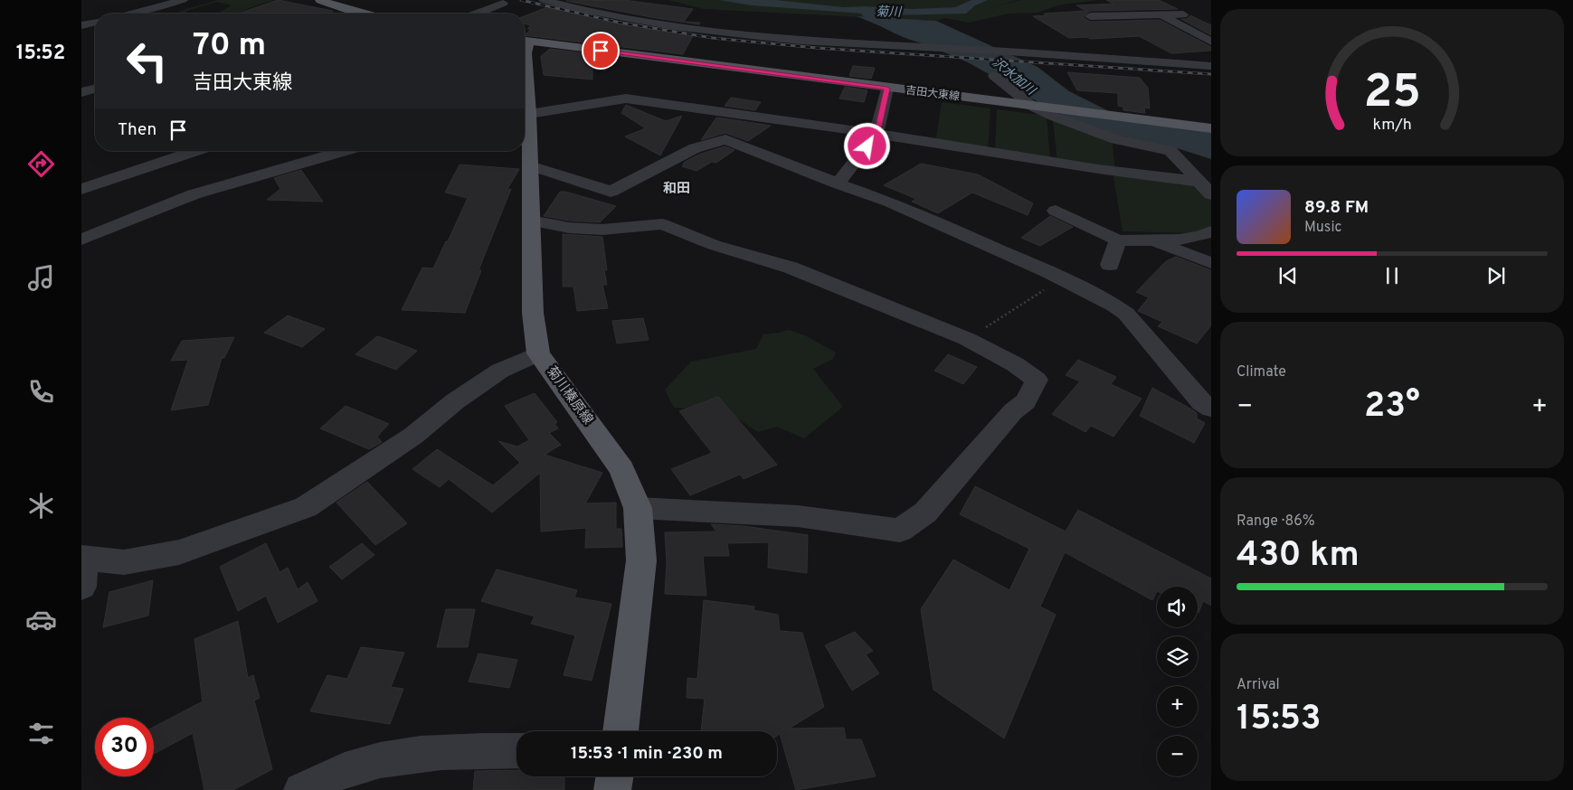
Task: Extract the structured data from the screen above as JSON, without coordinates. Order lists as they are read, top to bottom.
{
  "streets": {
    "main road": ["吉田大東線", "菊川榛原線"]
  },
  "districts": ["和田"],
  "water": ["菊川", "沢水加川"],
  "page": {
    "tabs": "15:52",
    "turn": ["70 m", "吉田大東線"],
    "then": "Then",
    "song": ["89.8 FM", "Music"],
    "tile": [
      "Climate",
      ["Range · 86%", "430 km"],
      ["Arrival", "15:53"]
    ],
    "heat": ["−", "23°", "+"],
    "map_buttons": ["+", "−"],
    "limit": "30",
    "trip": "15:53 · 1 min · 230 m",
    "gauge": ["25", "km/h"]
  }
}
